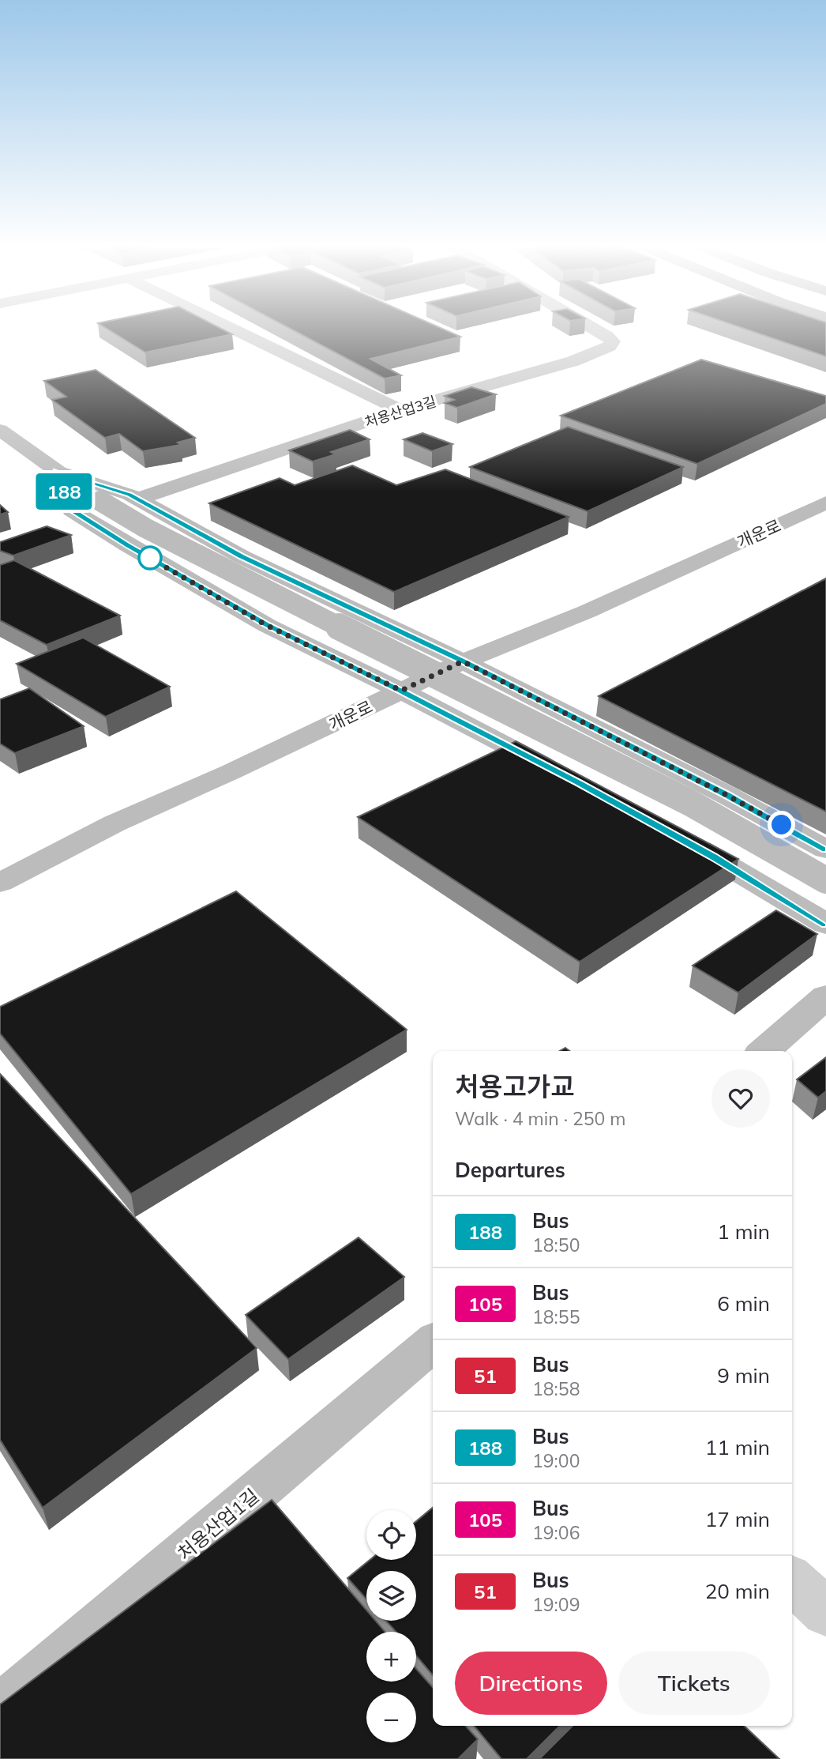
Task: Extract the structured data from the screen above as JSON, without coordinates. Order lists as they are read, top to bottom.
{
  "streets": {
    "main road": ["처용산업3길", "개운로", "처용산업1길"]
  },
  "lines": ["bus line 188"],
  "page": {
    "on_map": "188",
    "heading": [
      ["처용고가교", "Walk · 4 min · 250 m"],
      "Departures"
    ],
    "list": [
      {
        "mark": "188",
        "name": "Bus",
        "note": "18:50",
        "value": "1 min"
      },
      {
        "mark": "105",
        "name": "Bus",
        "note": "18:55",
        "value": "6 min"
      },
      {
        "mark": "51",
        "name": "Bus",
        "note": "18:58",
        "value": "9 min"
      },
      {
        "mark": "188",
        "name": "Bus",
        "note": "19:00",
        "value": "11 min"
      },
      {
        "mark": "105",
        "name": "Bus",
        "note": "19:06",
        "value": "17 min"
      },
      {
        "mark": "51",
        "name": "Bus",
        "note": "19:09",
        "value": "20 min"
      }
    ],
    "map_buttons": ["+", "−"],
    "buttons": ["Directions", "Tickets"]
  }
}
